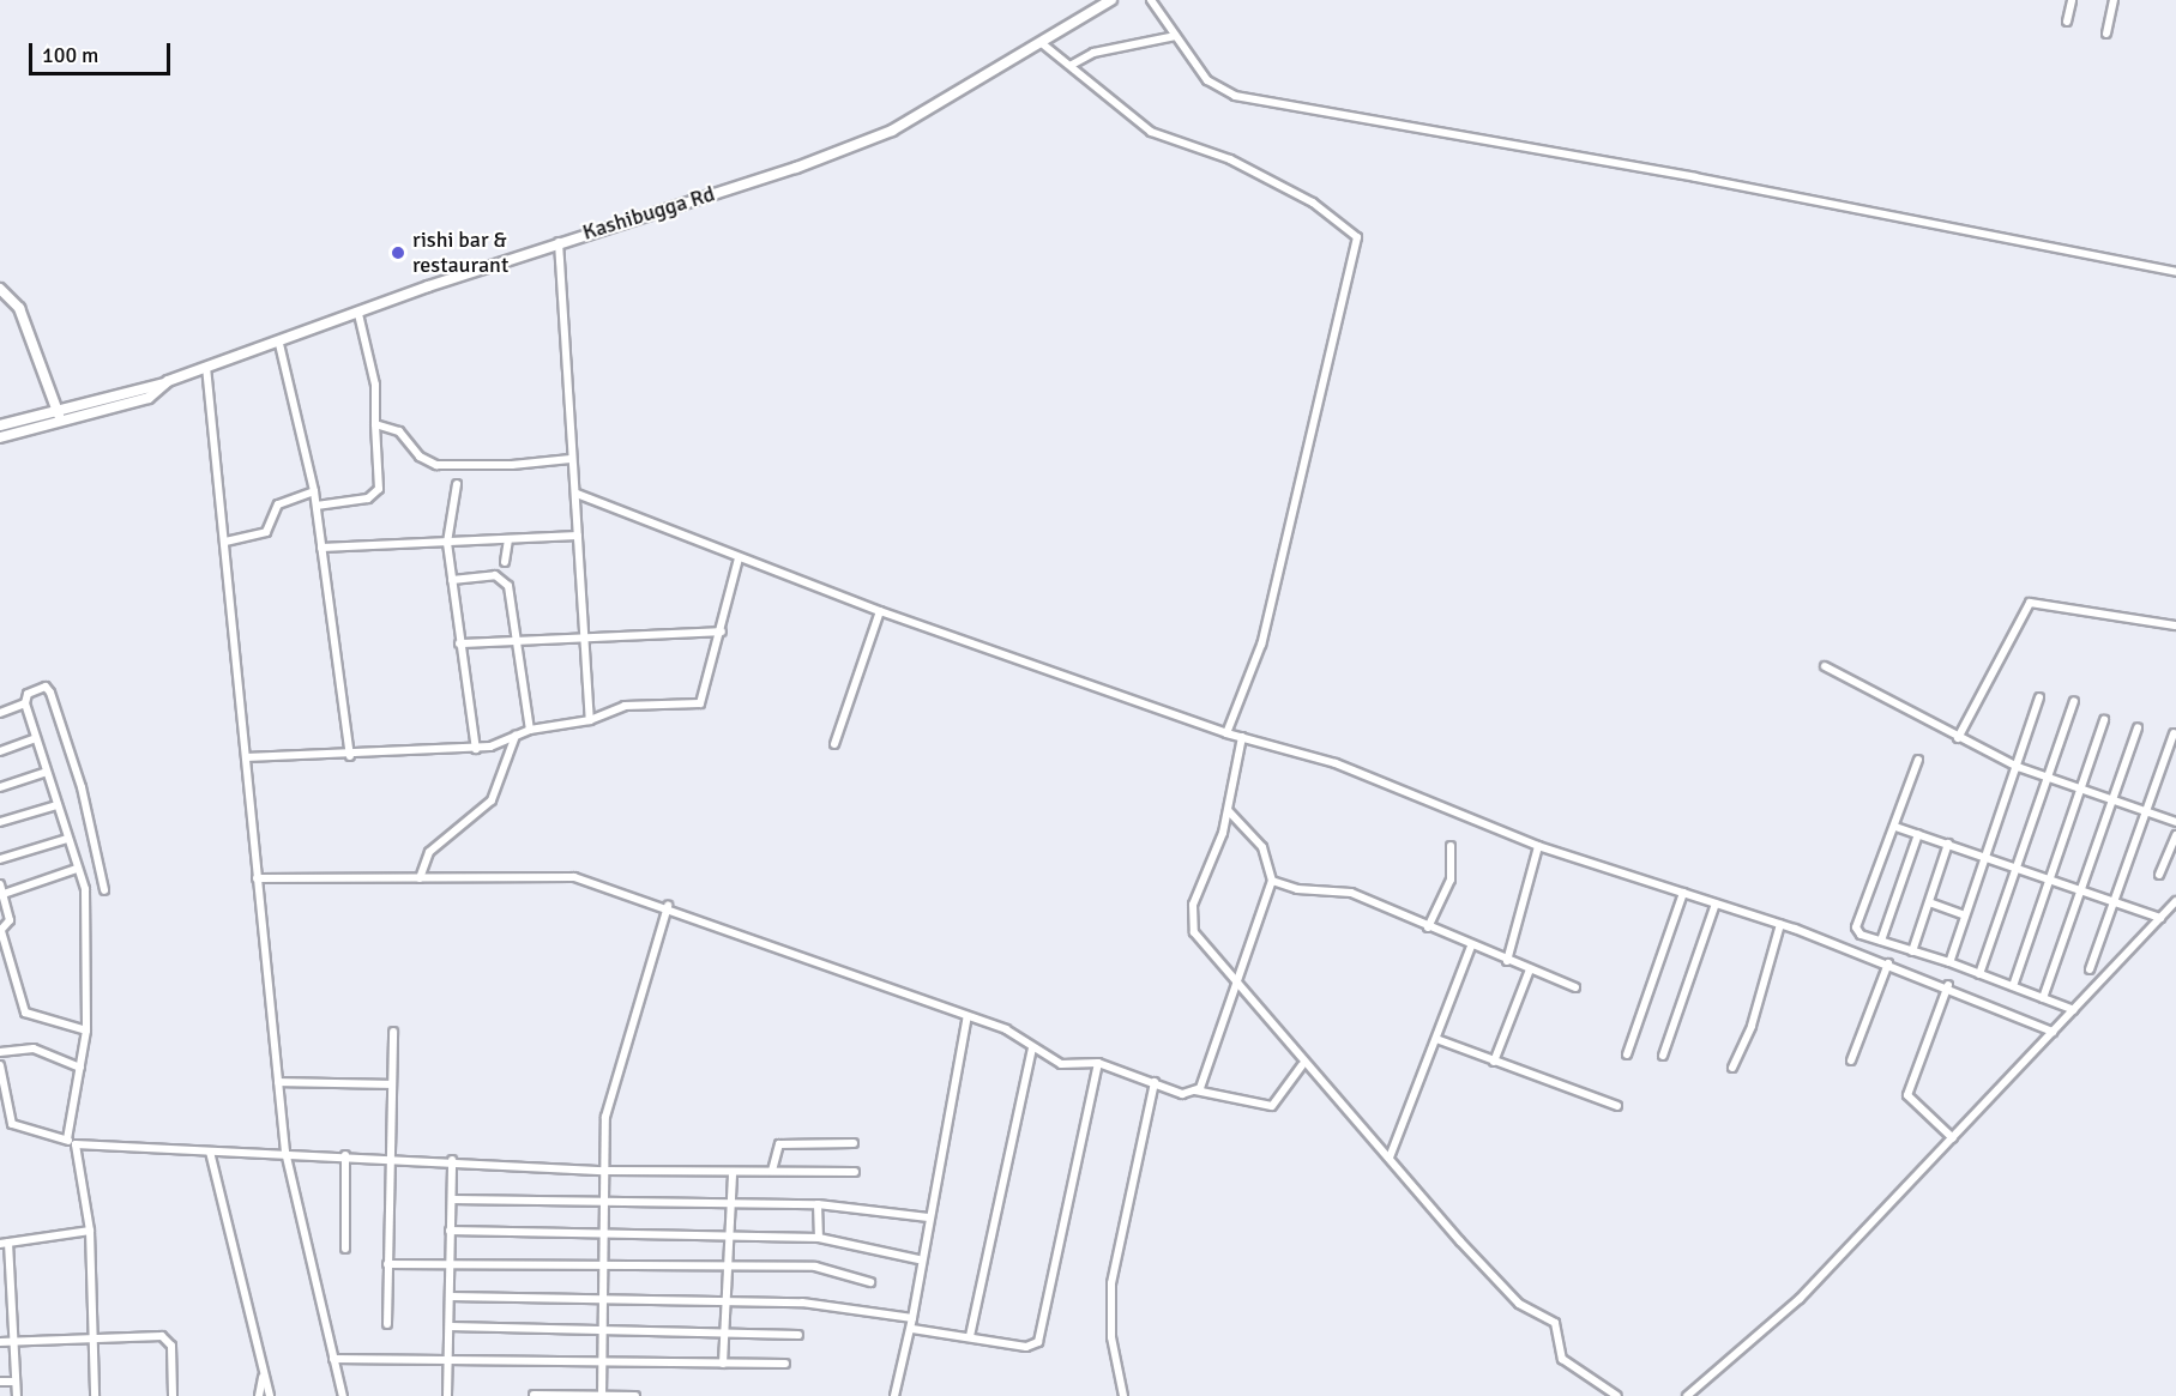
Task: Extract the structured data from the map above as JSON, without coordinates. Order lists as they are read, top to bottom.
{
  "streets": {
    "main road": ["Kashibugga Rd"]
  },
  "places": ["rishi bar & restaurant"],
  "scale_bar": "100 m"
}
